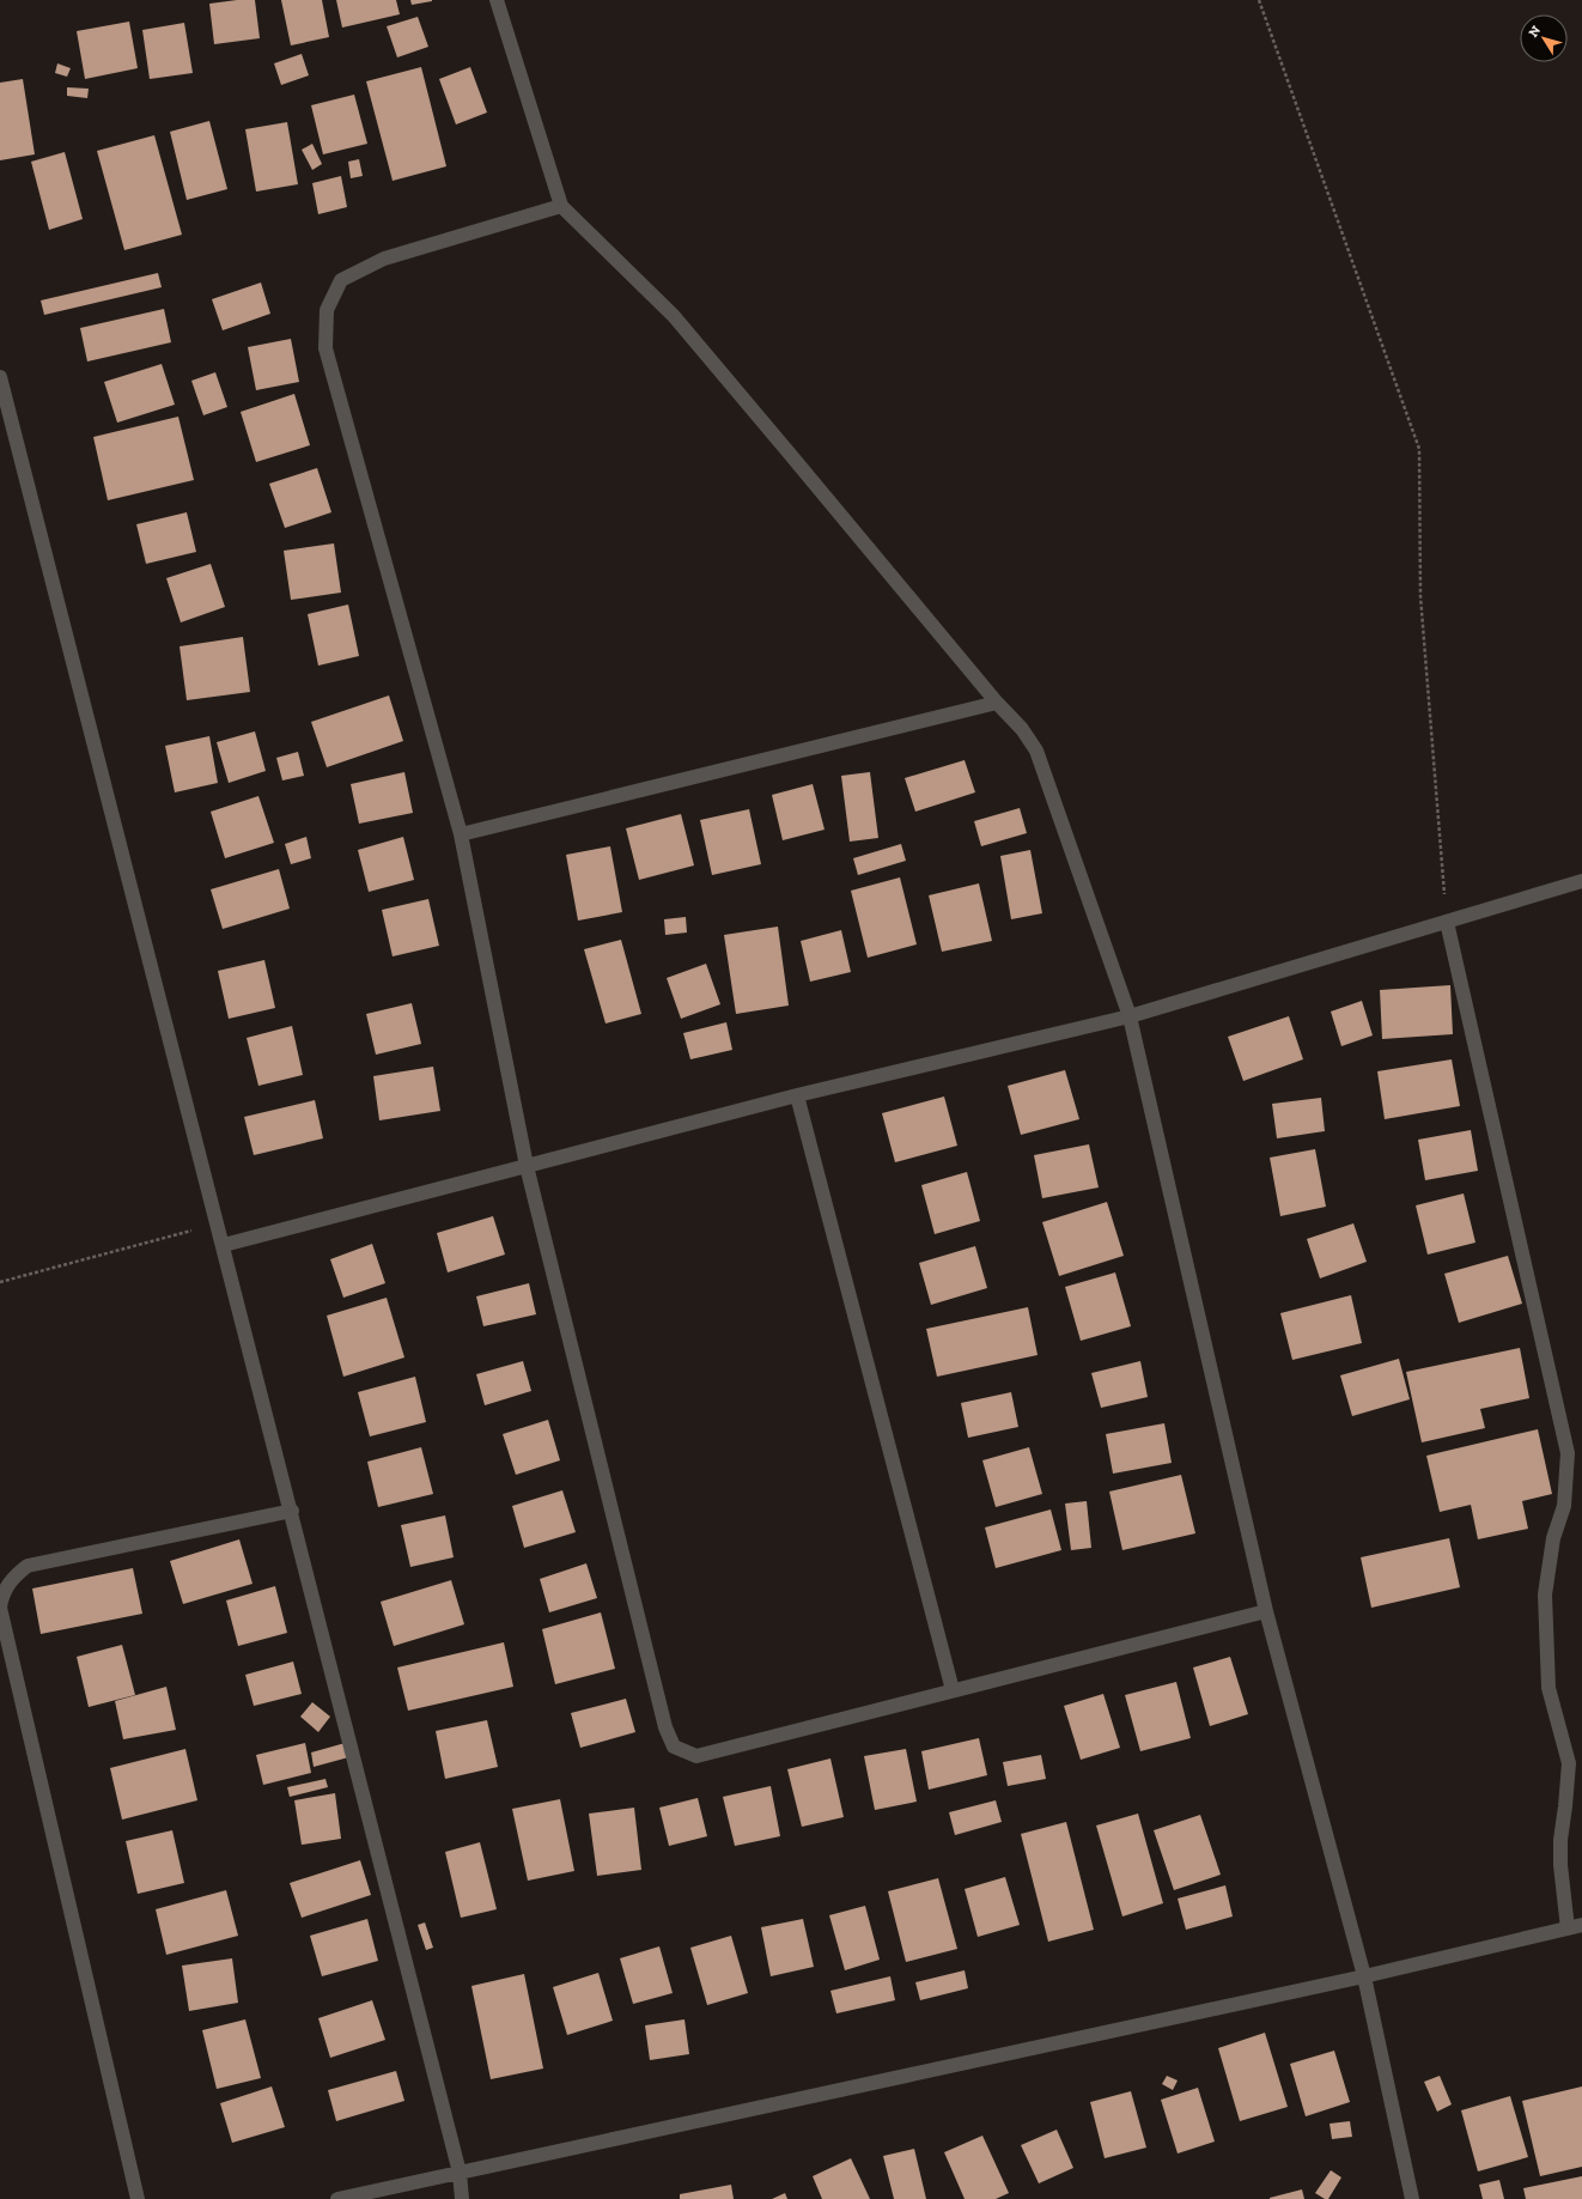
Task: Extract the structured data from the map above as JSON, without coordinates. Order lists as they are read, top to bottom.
{
  "north": "top left"
}
